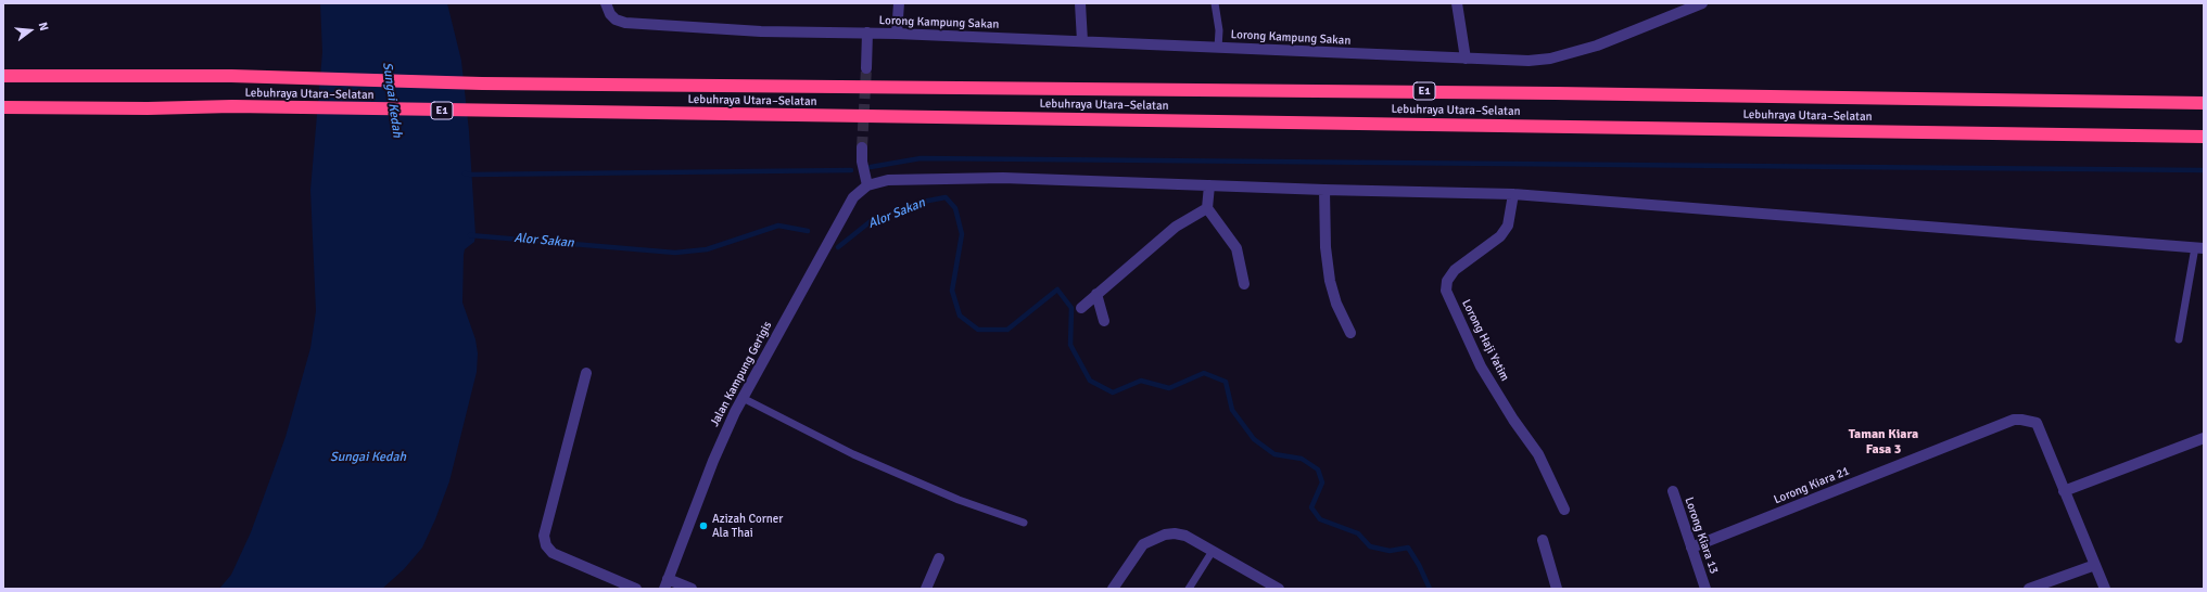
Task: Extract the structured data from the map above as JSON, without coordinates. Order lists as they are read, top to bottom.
{
  "streets": {
    "highway": ["E1", "Lebuhraya Utara–Selatan"],
    "street": [
      "Lorong Kampung Sakan",
      "Lorong Haji Yatim",
      "Jalan Kampung Gerigis",
      "Lorong Kiara 21",
      "Lorong Kiara 13"
    ]
  },
  "crossings": [
    ["Lorong Kiara 21", "Lorong Kiara 13"]
  ],
  "districts": ["Taman Kiara Fasa 3"],
  "water": ["Sungai Kedah", "Alor Sakan"],
  "places": ["Azizah Corner Ala Thai"],
  "north": "right"
}
